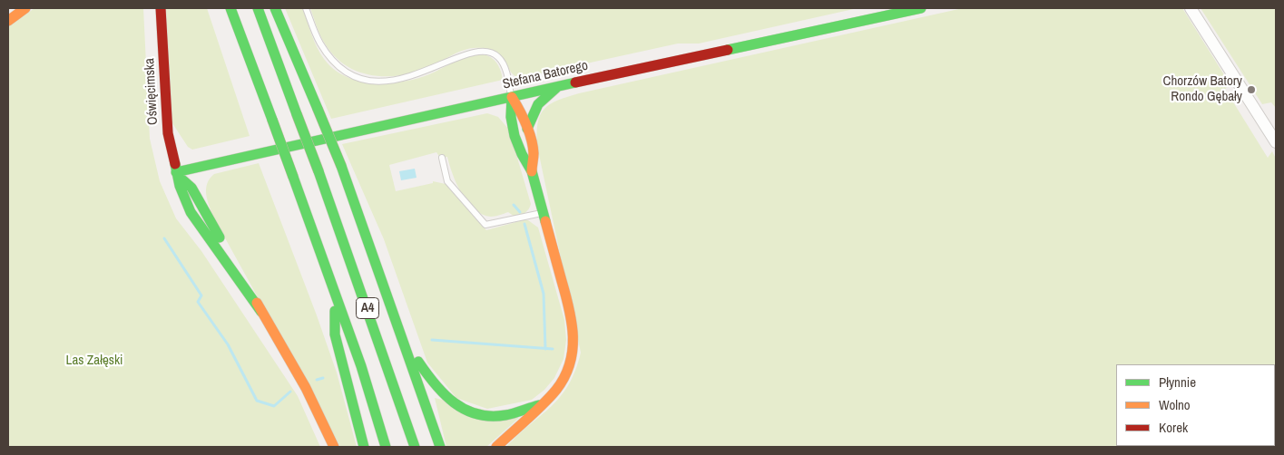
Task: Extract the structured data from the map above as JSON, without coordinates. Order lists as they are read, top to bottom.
{
  "streets": {
    "main road": ["Stefana Batorego", "Oświęcimska", "A4"]
  },
  "crossings": [
    ["Stefana Batorego", "Oświęcimska"]
  ],
  "parks": ["Las Załęski"],
  "places": ["Chorzów Batory Rondo Gębały"],
  "legend": ["Płynnie", "Wolno", "Korek"]
}
